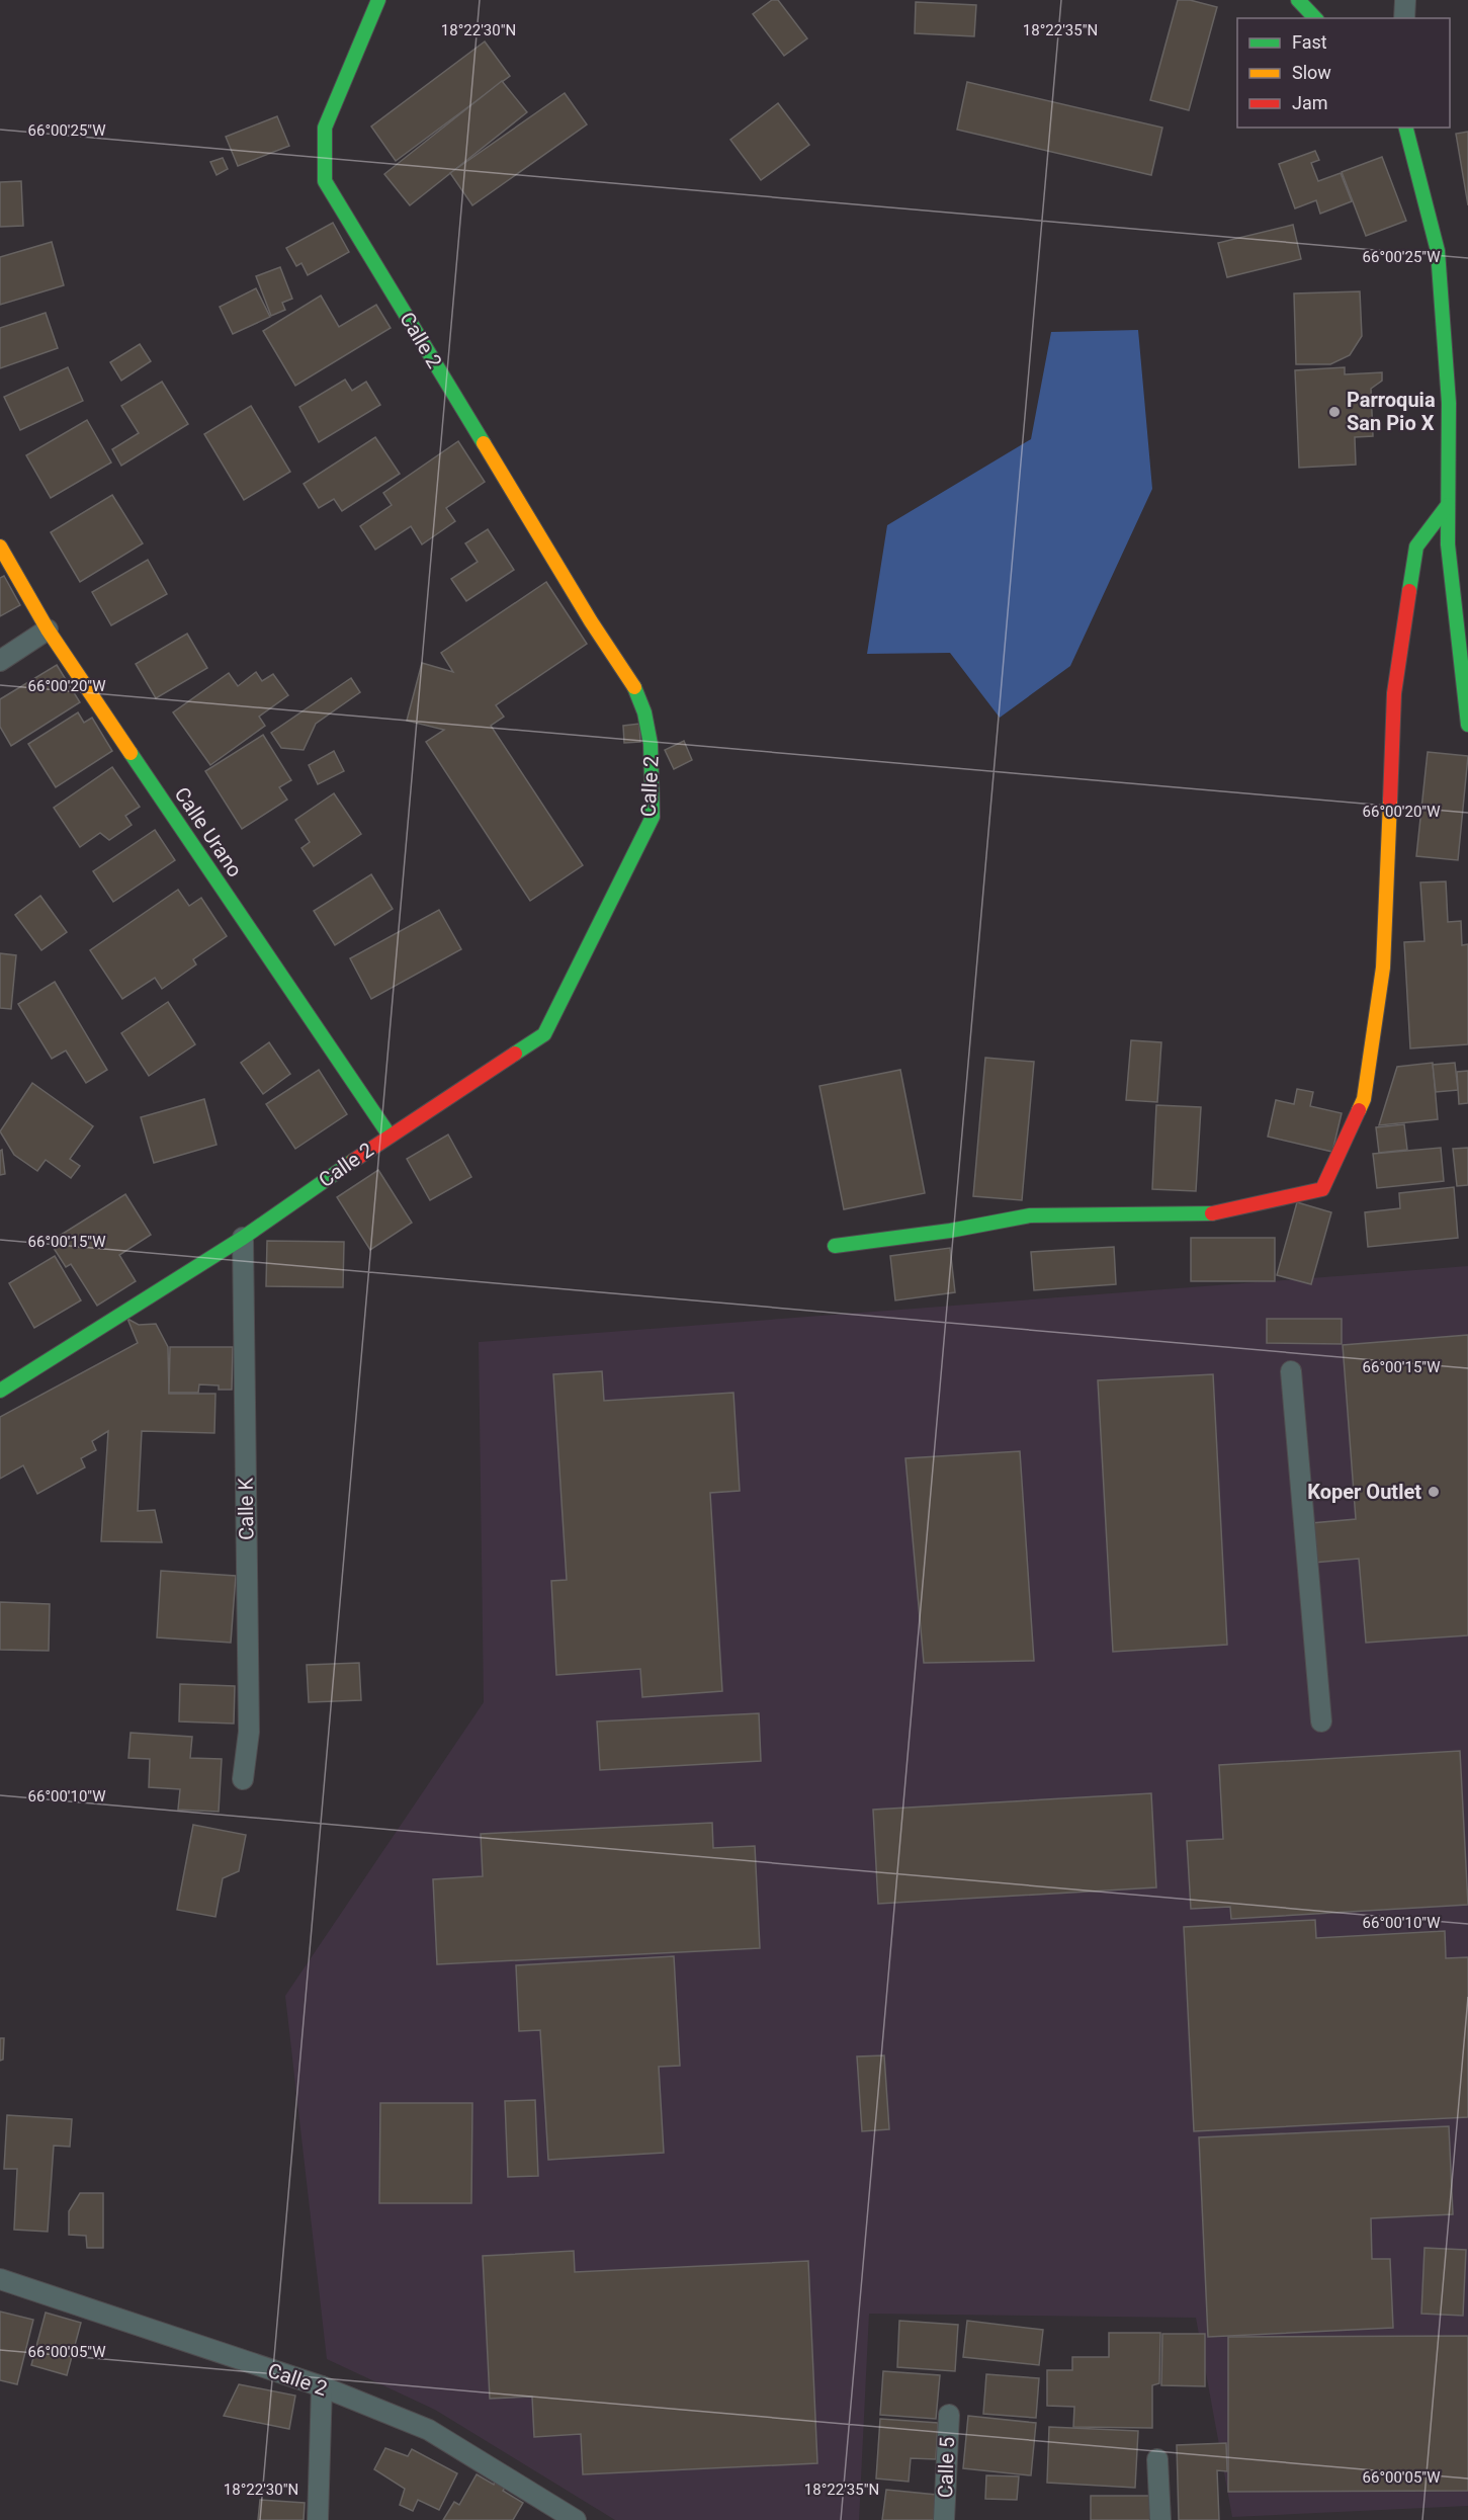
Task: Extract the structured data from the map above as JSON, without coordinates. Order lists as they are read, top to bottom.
{
  "streets": {
    "street": [
      "Calle 2",
      "Calle Urano",
      "Calle K",
      "Calle 5"
    ]
  },
  "crossings": [
    ["Calle 2", "Calle Urano"],
    ["Calle 2", "Calle K"]
  ],
  "places": ["Parroquia San Pio X", "Koper Outlet"],
  "legend": ["Fast", "Slow", "Jam"],
  "coordinates": [
    "18°22'30\"N",
    "18°22'35\"N",
    "66°00'25\"W",
    "66°00'20\"W",
    "66°00'15\"W",
    "66°00'10\"W",
    "66°00'05\"W"
  ]
}
